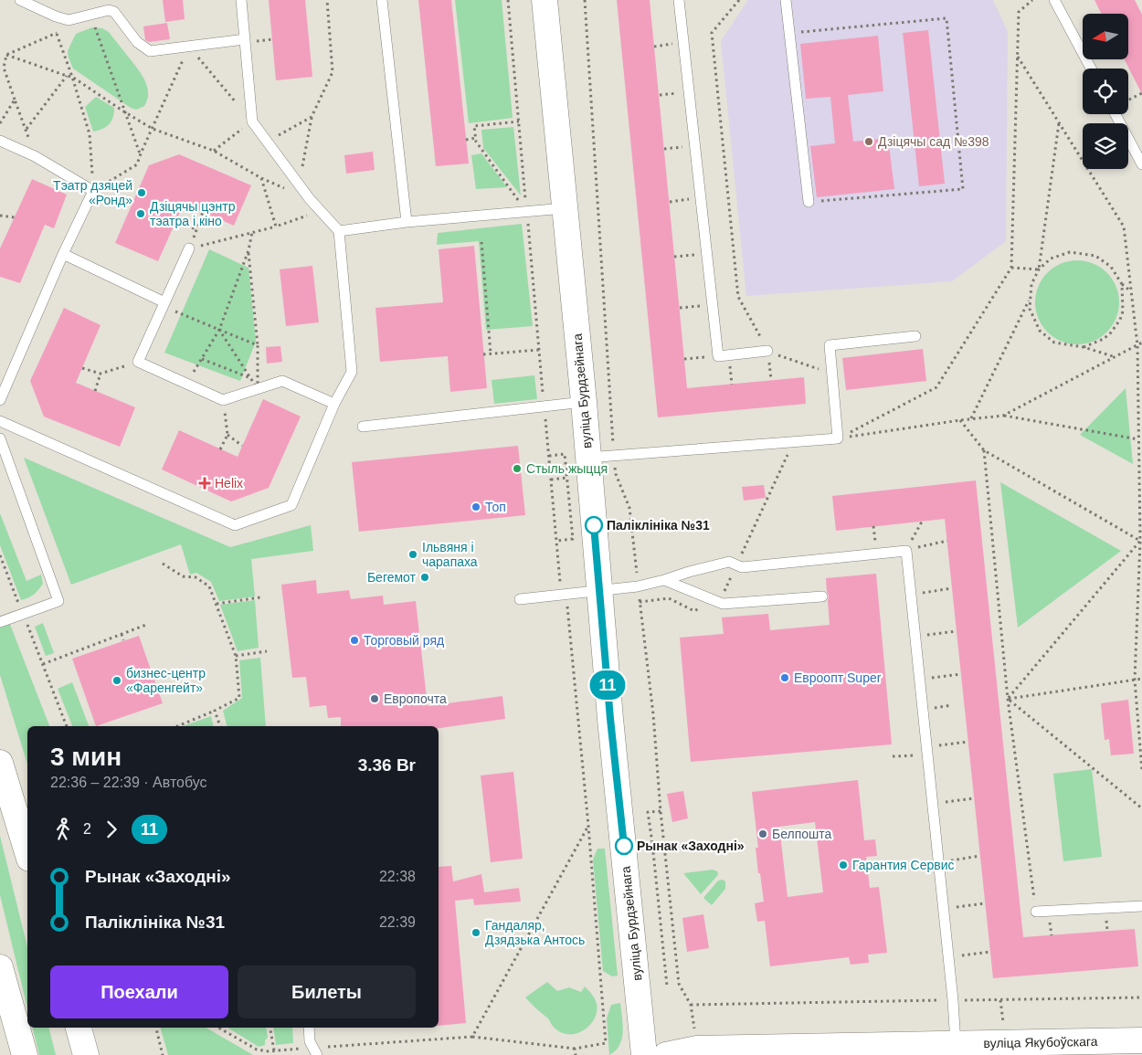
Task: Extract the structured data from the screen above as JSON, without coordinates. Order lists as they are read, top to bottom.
{
  "streets": {
    "street": ["вуліца Бурдзейнага", "вуліца Якубоўскага"]
  },
  "places": {
    "other": [
      "Дзіцячы сад №398",
      "Тэатр дзяцей «Ронд»",
      "Дзіцячы цэнтр тэатра і кіно",
      "Стыль жыцця",
      "Топ",
      "Паліклініка №31",
      "Ільвяня і чарапаха",
      "Бегемот",
      "Торговый ряд",
      "Евроопт Super",
      "бизнес-центр «Фаренгейт»",
      "Европочта",
      "Белпошта",
      "Рынак «Заходні»",
      "Гарантия Сервис",
      "Гандаляр, Дзядзька Антось"
    ],
    "health": ["Helix"]
  },
  "lines": ["bus line 11"],
  "north": "left",
  "page": {
    "on_map": "11",
    "heading": ["3 мин", "22:36 – 22:39 · Автобус", "3.36 Br"],
    "legs": ["2", "11"],
    "list": [
      {
        "name": "Рынак «Заходні»",
        "value": "22:38"
      },
      {
        "name": "Паліклініка №31",
        "value": "22:39"
      }
    ],
    "buttons": ["Поехали", "Билеты"]
  }
}
